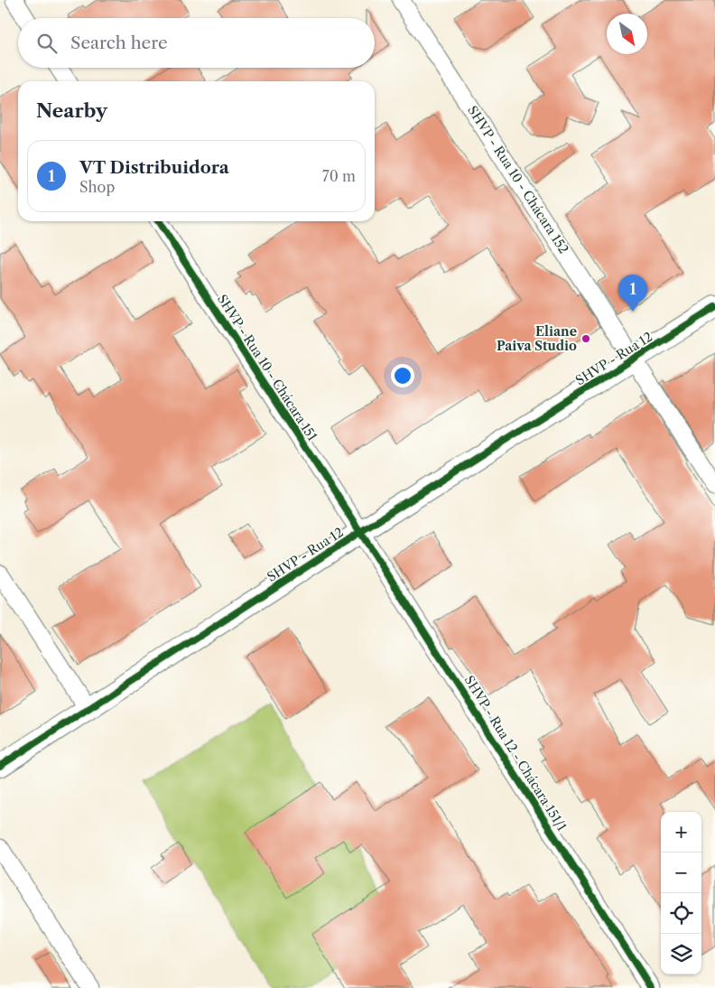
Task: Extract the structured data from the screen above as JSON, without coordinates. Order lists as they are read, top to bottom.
{
  "streets": {
    "street": [
      "SHVP - Rua 10 - Chácara 152",
      "SHVP - Rua 12",
      "SHVP - Rua 10 - Chácara 151",
      "SHVP - Rua 12 - Chácara 151/1"
    ]
  },
  "crossings": [
    ["SHVP - Rua 10 - Chácara 152", "SHVP - Rua 12"],
    ["SHVP - Rua 12", "SHVP - Rua 10 - Chácara 151"],
    ["SHVP - Rua 12", "SHVP - Rua 12 - Chácara 151/1"],
    ["SHVP - Rua 10 - Chácara 151", "SHVP - Rua 12 - Chácara 151/1"]
  ],
  "places": ["Eliane Paiva Studio"],
  "north": "bottom right",
  "page": {
    "search": "Search here",
    "heading": "Nearby",
    "list": [
      {
        "mark": "1",
        "name": "VT Distribuidora",
        "note": "Shop",
        "value": "70 m"
      }
    ],
    "pins": "1",
    "map_buttons": ["+", "−"]
  }
}
